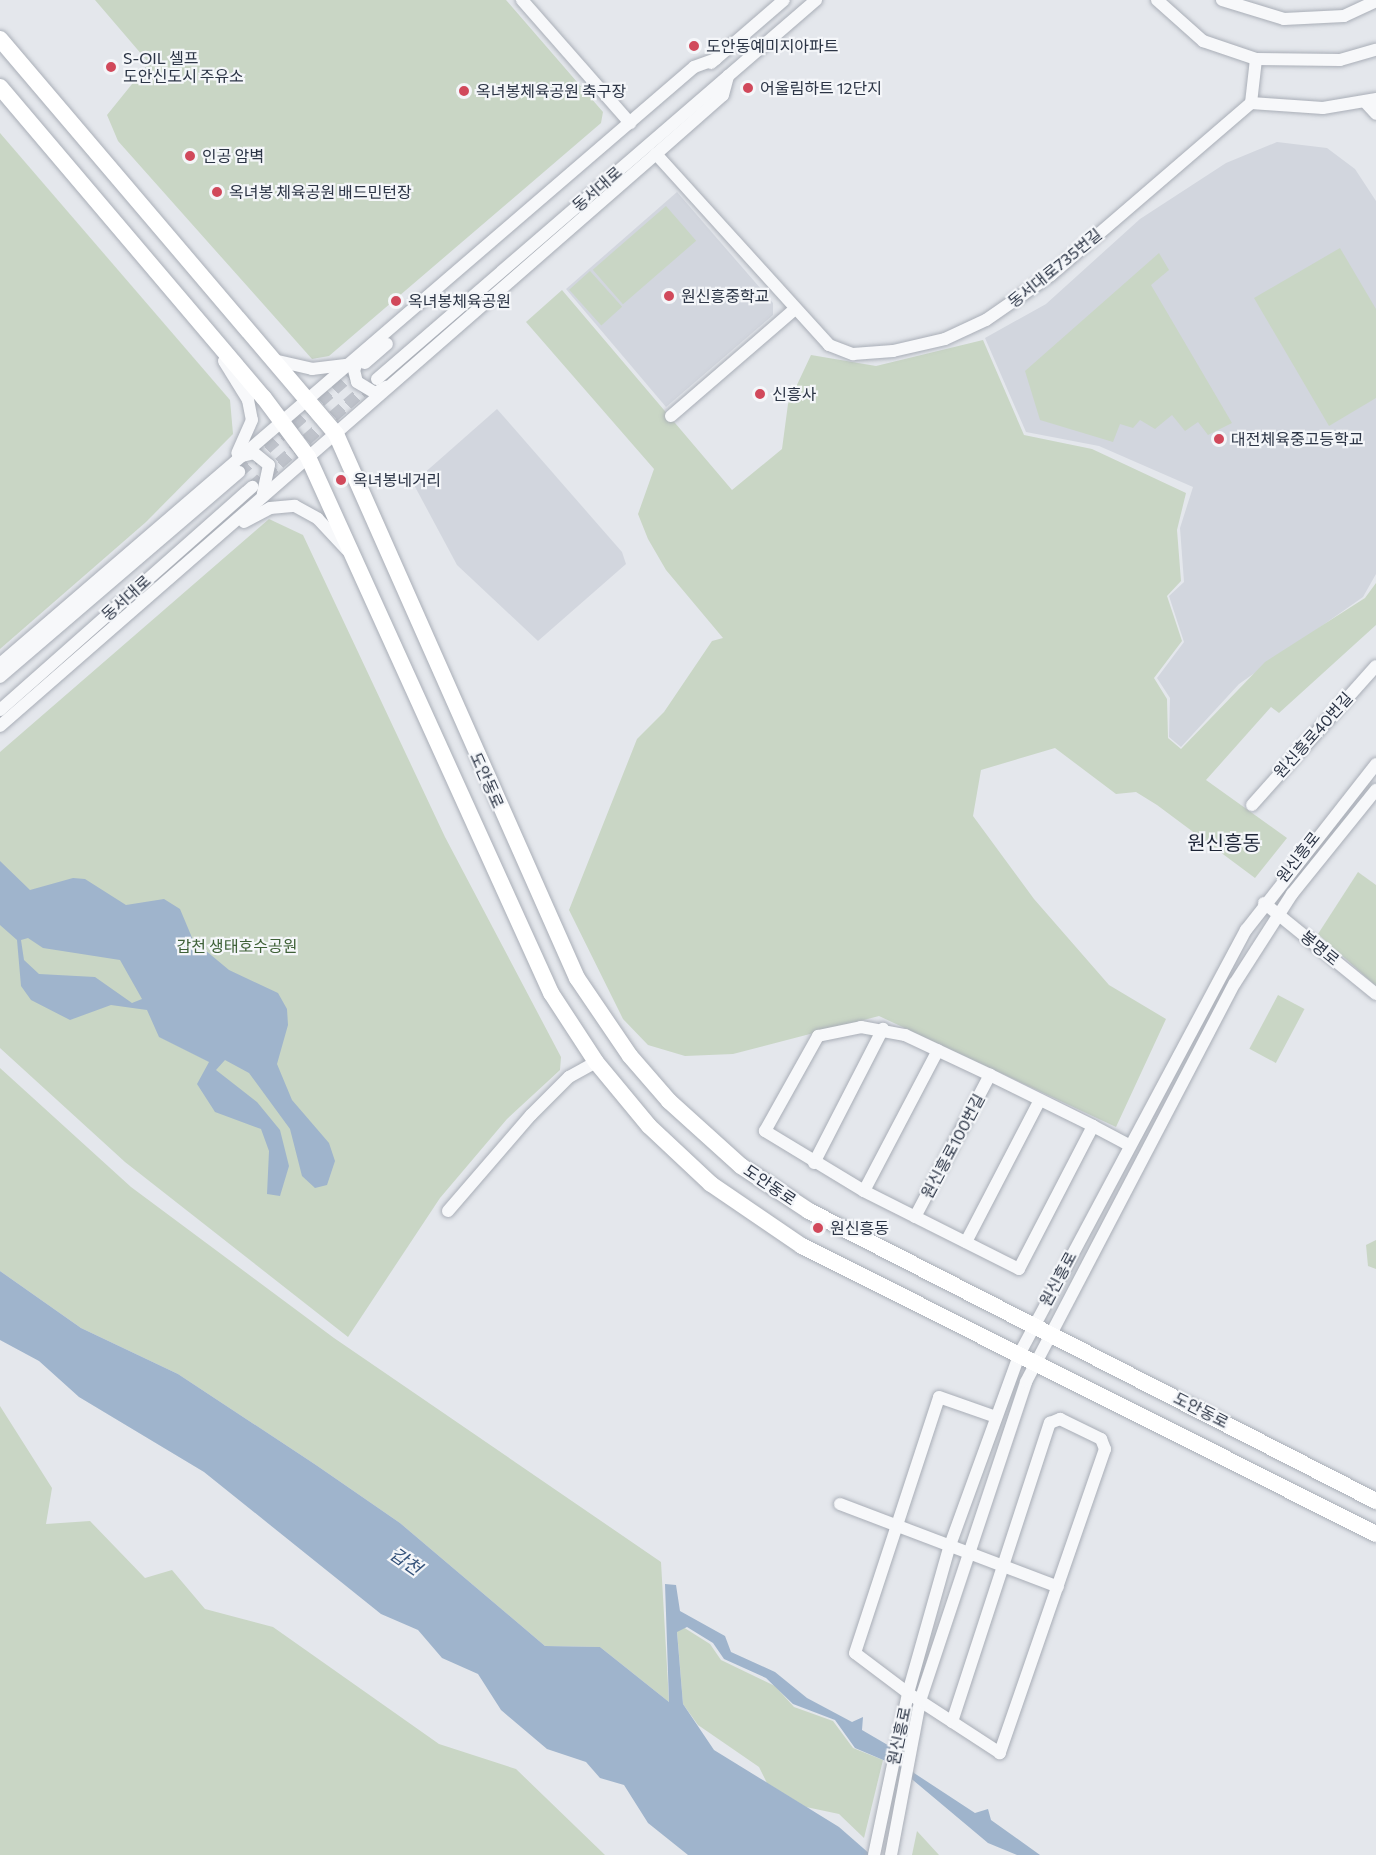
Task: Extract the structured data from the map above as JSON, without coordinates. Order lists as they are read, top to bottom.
{
  "streets": {
    "main road": ["도안동로"],
    "street": [
      "동서대로",
      "동서대로735번길",
      "원신흥로40번길",
      "원신흥로",
      "봉명로",
      "원신흥로100번길"
    ]
  },
  "crossings": [
    ["도안동로", "원신흥로"],
    ["원신흥로", "봉명로"],
    ["원신흥로", "원신흥로100번길"]
  ],
  "districts": ["원신흥동"],
  "water": ["갑천"],
  "parks": ["갑천 생태호수공원"],
  "places": [
    "도안동예미지아파트",
    "S-OIL 셀프 도안신도시 주유소",
    "어울림하트 12단지",
    "옥녀봉체육공원 축구장",
    "인공 암벽",
    "옥녀봉 체육공원 배드민턴장",
    "원신흥중학교",
    "옥녀봉체육공원",
    "신흥사",
    "대전체육중고등학교",
    "옥녀봉네거리",
    "원신흥동"
  ]
}
